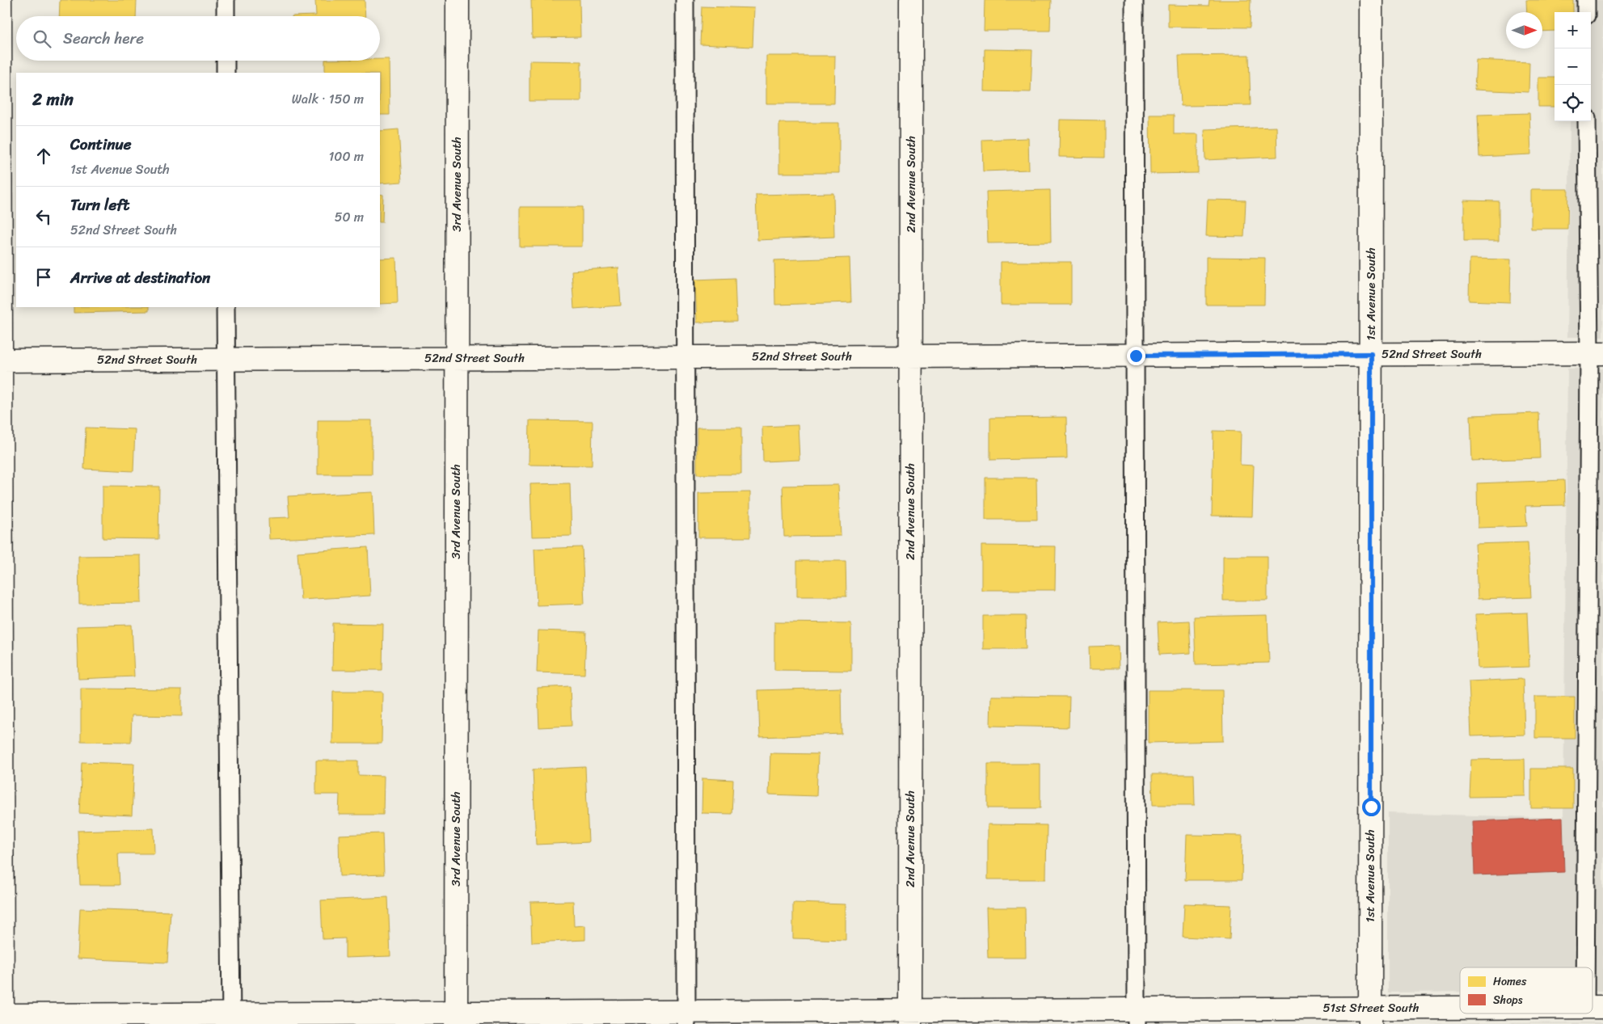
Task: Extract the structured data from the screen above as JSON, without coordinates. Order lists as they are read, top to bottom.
{
  "streets": {
    "street": [
      "3rd Avenue South",
      "2nd Avenue South",
      "1st Avenue South",
      "52nd Street South",
      "51st Street South"
    ]
  },
  "crossings": [
    ["3rd Avenue South", "52nd Street South"],
    ["3rd Avenue South", "51st Street South"],
    ["2nd Avenue South", "52nd Street South"],
    ["2nd Avenue South", "51st Street South"],
    ["1st Avenue South", "52nd Street South"],
    ["1st Avenue South", "51st Street South"]
  ],
  "legend": ["Homes", "Shops"],
  "north": "right",
  "page": {
    "map_buttons": ["+", "−"],
    "search": "Search here",
    "heading": ["2 min", "Walk · 150 m"],
    "list": [
      ["Continue", "1st Avenue South", "100 m"],
      ["Turn left", "52nd Street South", "50 m"],
      "Arrive at destination"
    ]
  }
}
